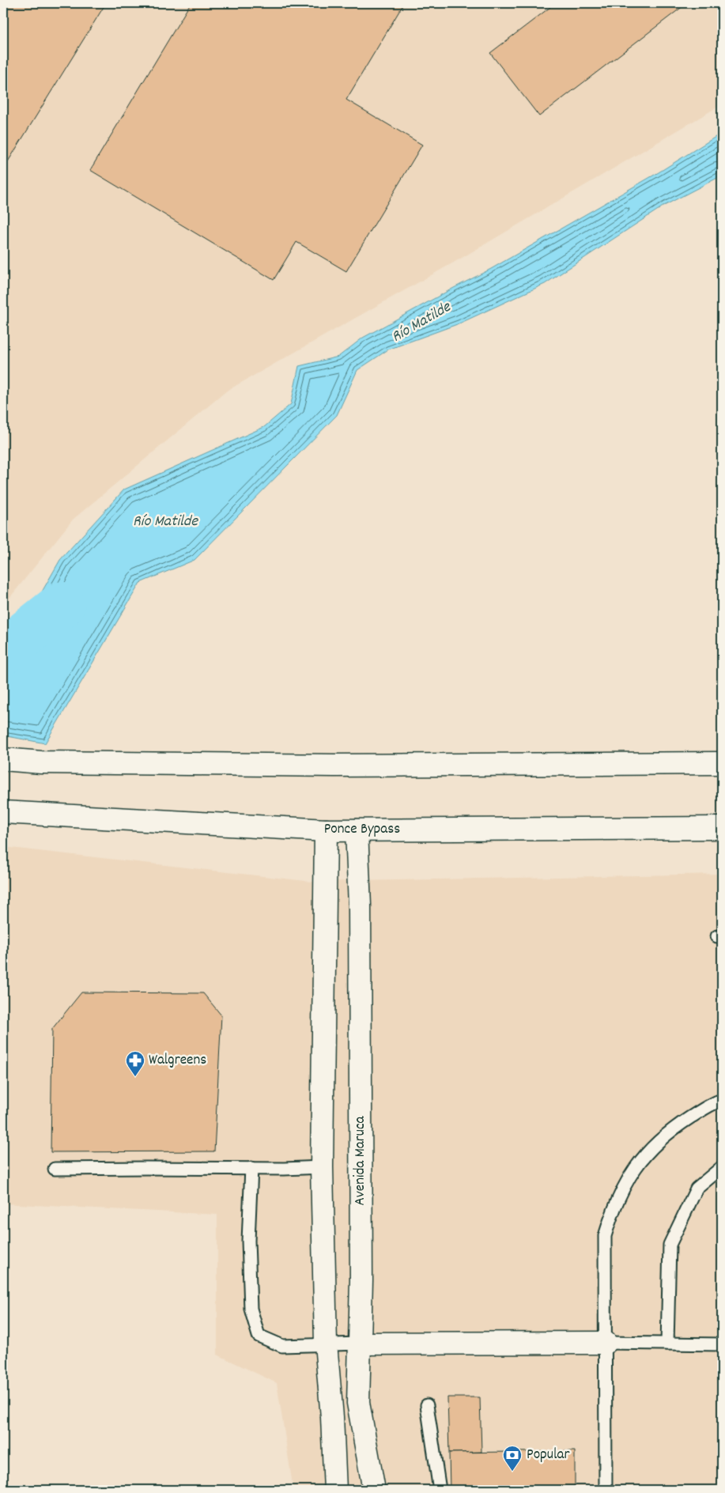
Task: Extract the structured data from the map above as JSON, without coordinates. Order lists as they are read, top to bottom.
{
  "streets": {
    "main road": ["Ponce Bypass", "Avenida Maruca"]
  },
  "crossings": [
    ["Ponce Bypass", "Avenida Maruca"]
  ],
  "water": ["Río Matilde"],
  "places": {
    "pharmacy": ["Walgreens"],
    "bank": ["Popular"]
  }
}
